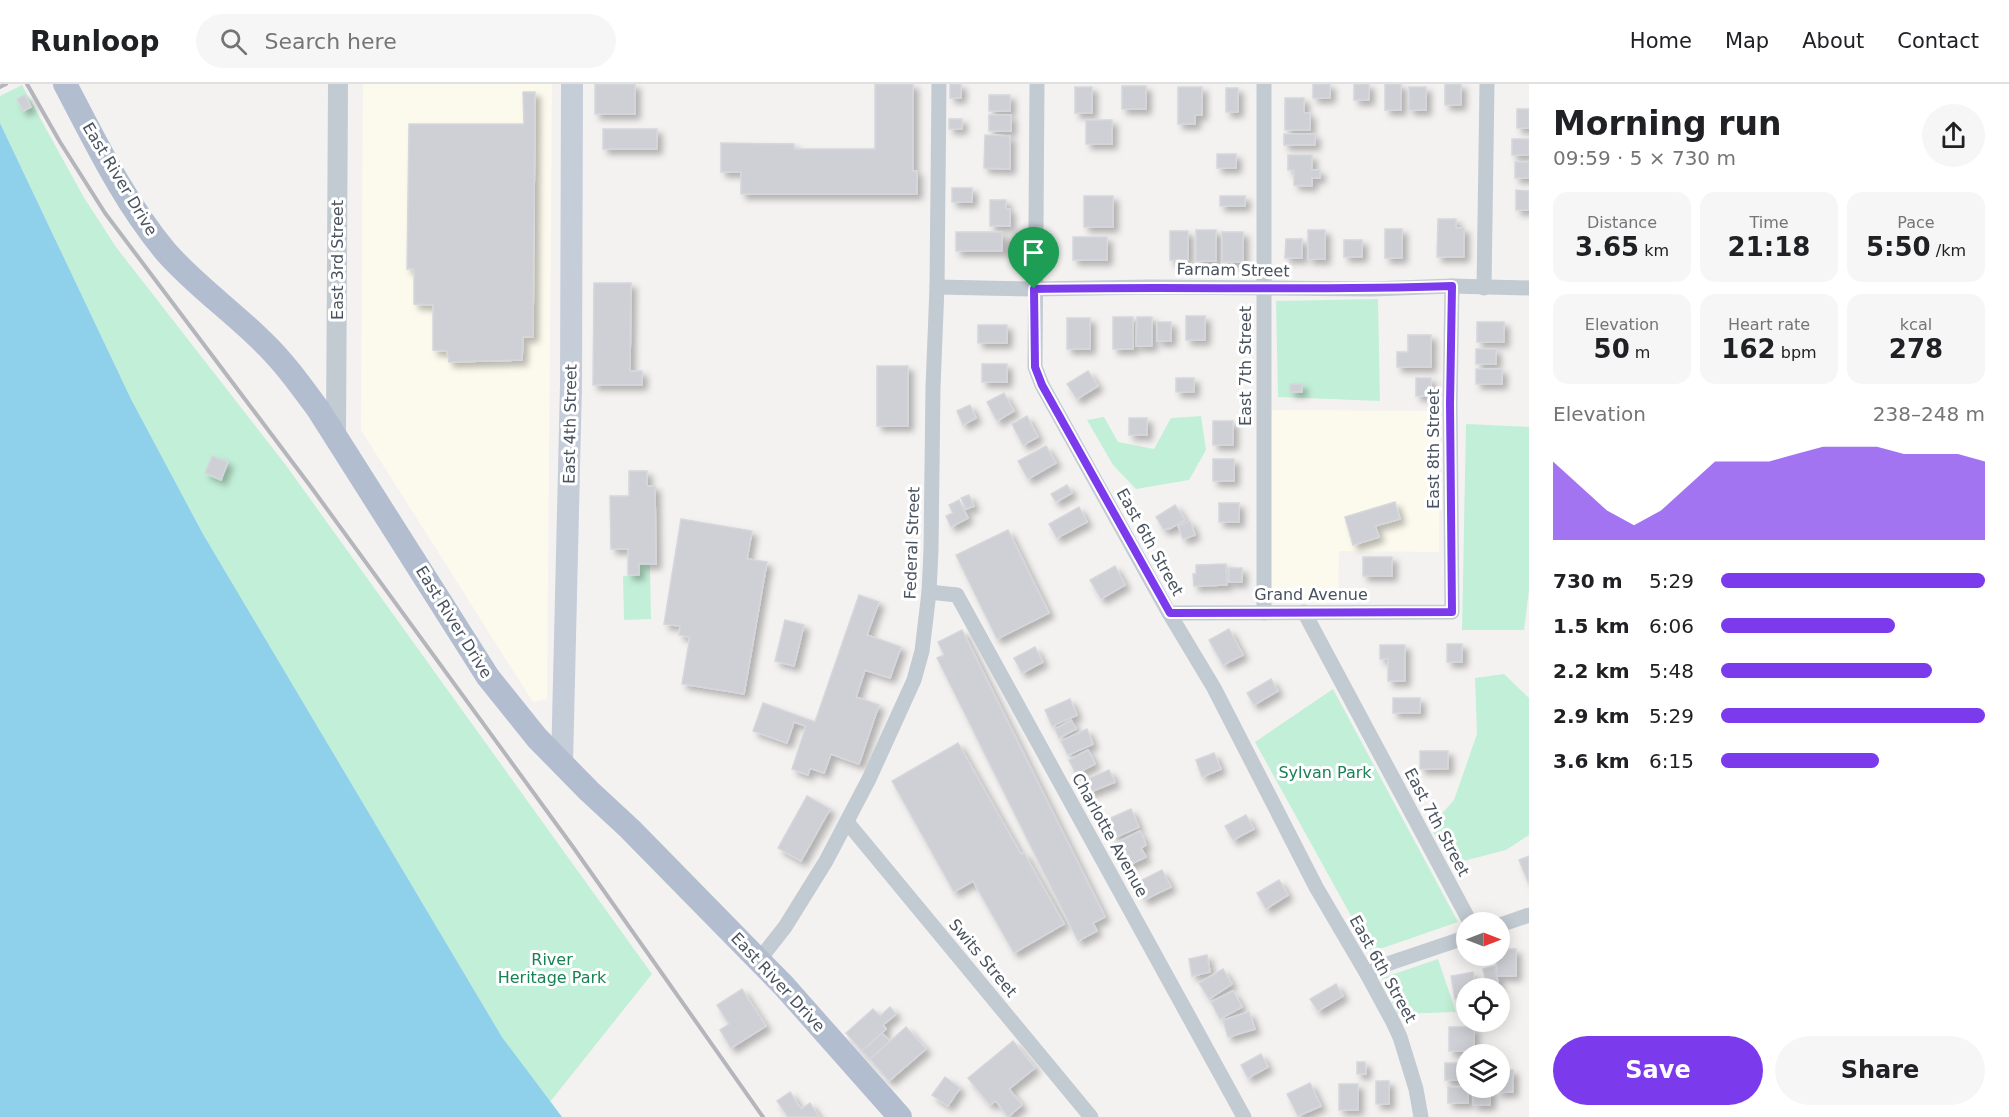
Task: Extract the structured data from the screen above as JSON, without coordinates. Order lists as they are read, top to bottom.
{
  "streets": {
    "main road": ["East River Drive", "East 4th Street"],
    "street": [
      "East 3rd Street",
      "Farnam Street",
      "East 7th Street",
      "East 8th Street",
      "East 6th Street",
      "Federal Street",
      "Grand Avenue",
      "Charlotte Avenue",
      "Swits Street"
    ]
  },
  "crossings": [
    ["East River Drive", "East 3rd Street"],
    ["East River Drive", "East 4th Street"],
    ["East River Drive", "Federal Street"],
    ["Farnam Street", "East 7th Street"],
    ["Farnam Street", "East 8th Street"],
    ["Farnam Street", "East 6th Street"],
    ["Farnam Street", "Federal Street"],
    ["East 7th Street", "Grand Avenue"],
    ["East 8th Street", "Grand Avenue"],
    ["East 6th Street", "Grand Avenue"],
    ["Federal Street", "Charlotte Avenue"],
    ["Federal Street", "Swits Street"]
  ],
  "parks": ["Sylvan Park", "River Heritage Park"],
  "north": "right",
  "page": {
    "header": "Runloop",
    "search": "Search here",
    "nav": [
      "Home",
      "Map",
      "About",
      "Contact"
    ],
    "heading": ["Morning run", "09:59 · 5 × 730 m"],
    "stats": [
      ["Distance", "3.65 km"],
      ["Time", "21:18"],
      ["Pace", "5:50 /km"],
      ["Elevation", "50 m"],
      ["Heart rate", "162 bpm"],
      ["kcal", "278"]
    ],
    "chart": ["Elevation", "238–248 m"],
    "list": [
      {
        "name": "730 m",
        "note": "5:29"
      },
      {
        "name": "1.5 km",
        "note": "6:06"
      },
      {
        "name": "2.2 km",
        "note": "5:48"
      },
      {
        "name": "2.9 km",
        "note": "5:29"
      },
      {
        "name": "3.6 km",
        "note": "6:15"
      }
    ],
    "buttons": ["Save", "Share"]
  }
}
